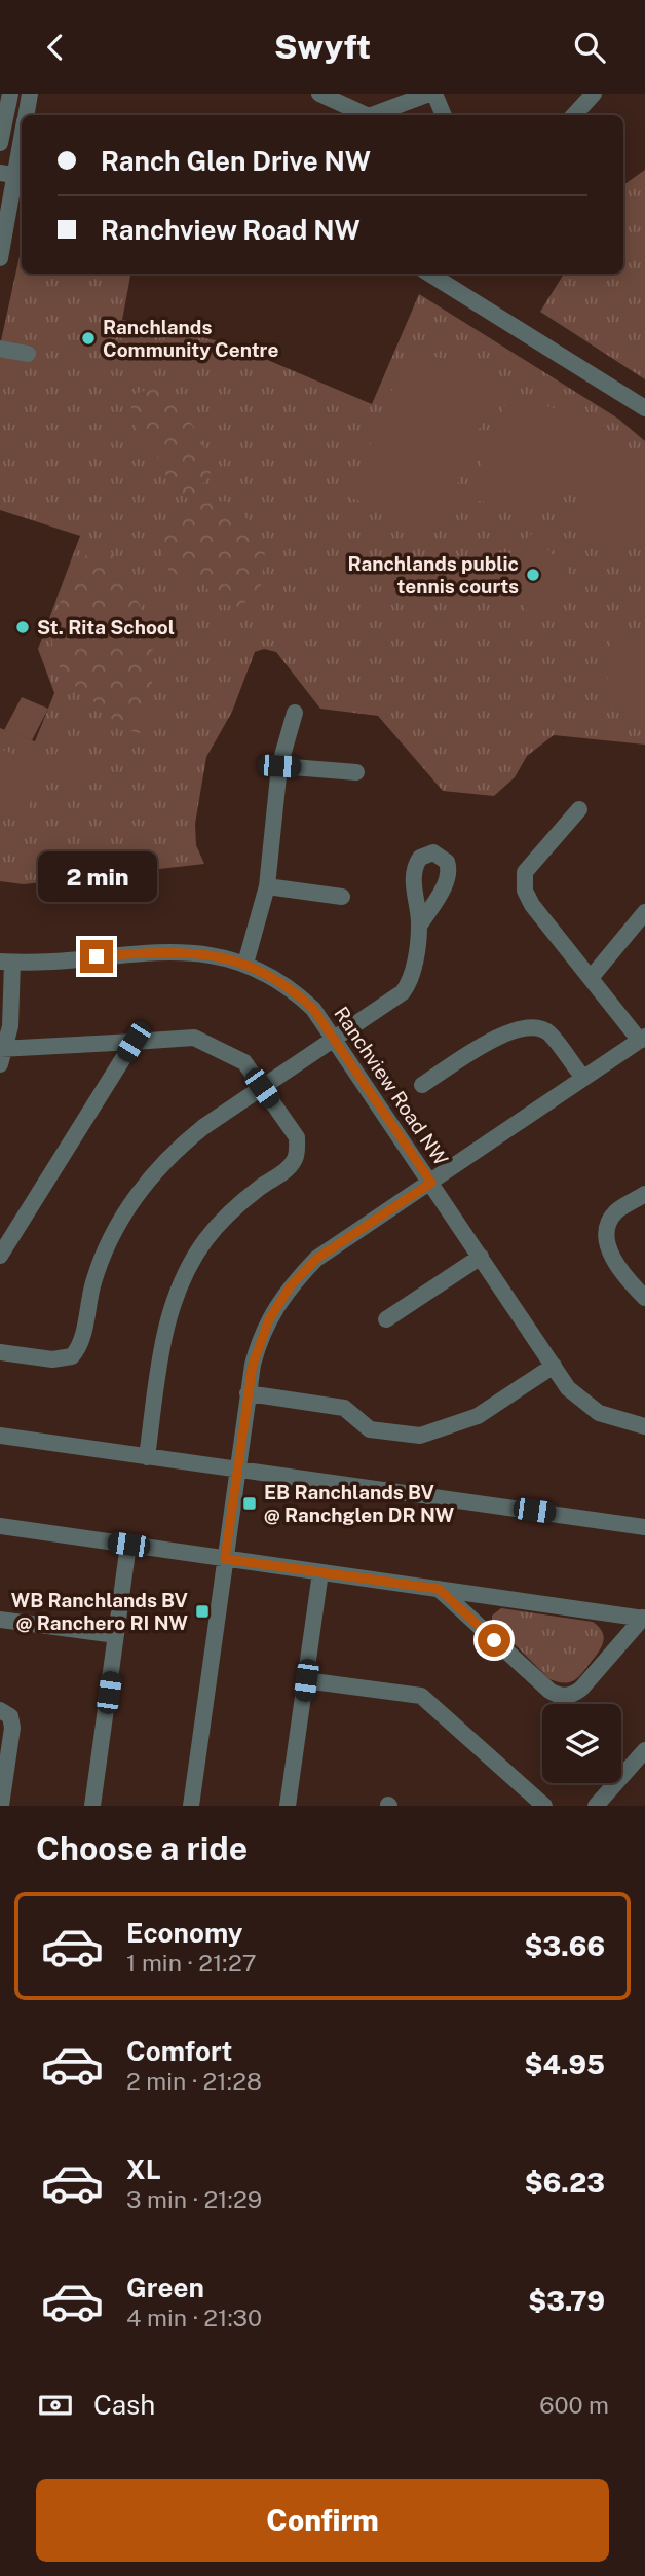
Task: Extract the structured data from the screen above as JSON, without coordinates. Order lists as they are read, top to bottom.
{
  "streets": {
    "street": ["Ranchview Road NW"]
  },
  "places": {
    "other": ["Ranchlands Community Centre", "Ranchlands public tennis courts", "St. Rita School"],
    "transit": ["EB Ranchlands BV @ Ranchglen DR NW", "WB Ranchlands BV @ Ranchero RI NW"]
  },
  "page": {
    "header": "Swyft",
    "banner": ["Ranch Glen Drive NW", "Ranchview Road NW"],
    "bubble": "2 min",
    "heading": "Choose a ride",
    "list": [
      {
        "name": "Economy",
        "note": "1 min · 21:27",
        "value": "$3.66"
      },
      {
        "name": "Comfort",
        "note": "2 min · 21:28",
        "value": "$4.95"
      },
      {
        "name": "XL",
        "note": "3 min · 21:29",
        "value": "$6.23"
      },
      {
        "name": "Green",
        "note": "4 min · 21:30",
        "value": "$3.79"
      }
    ],
    "pay": ["Cash", "600 m"],
    "buttons": "Confirm"
  }
}
